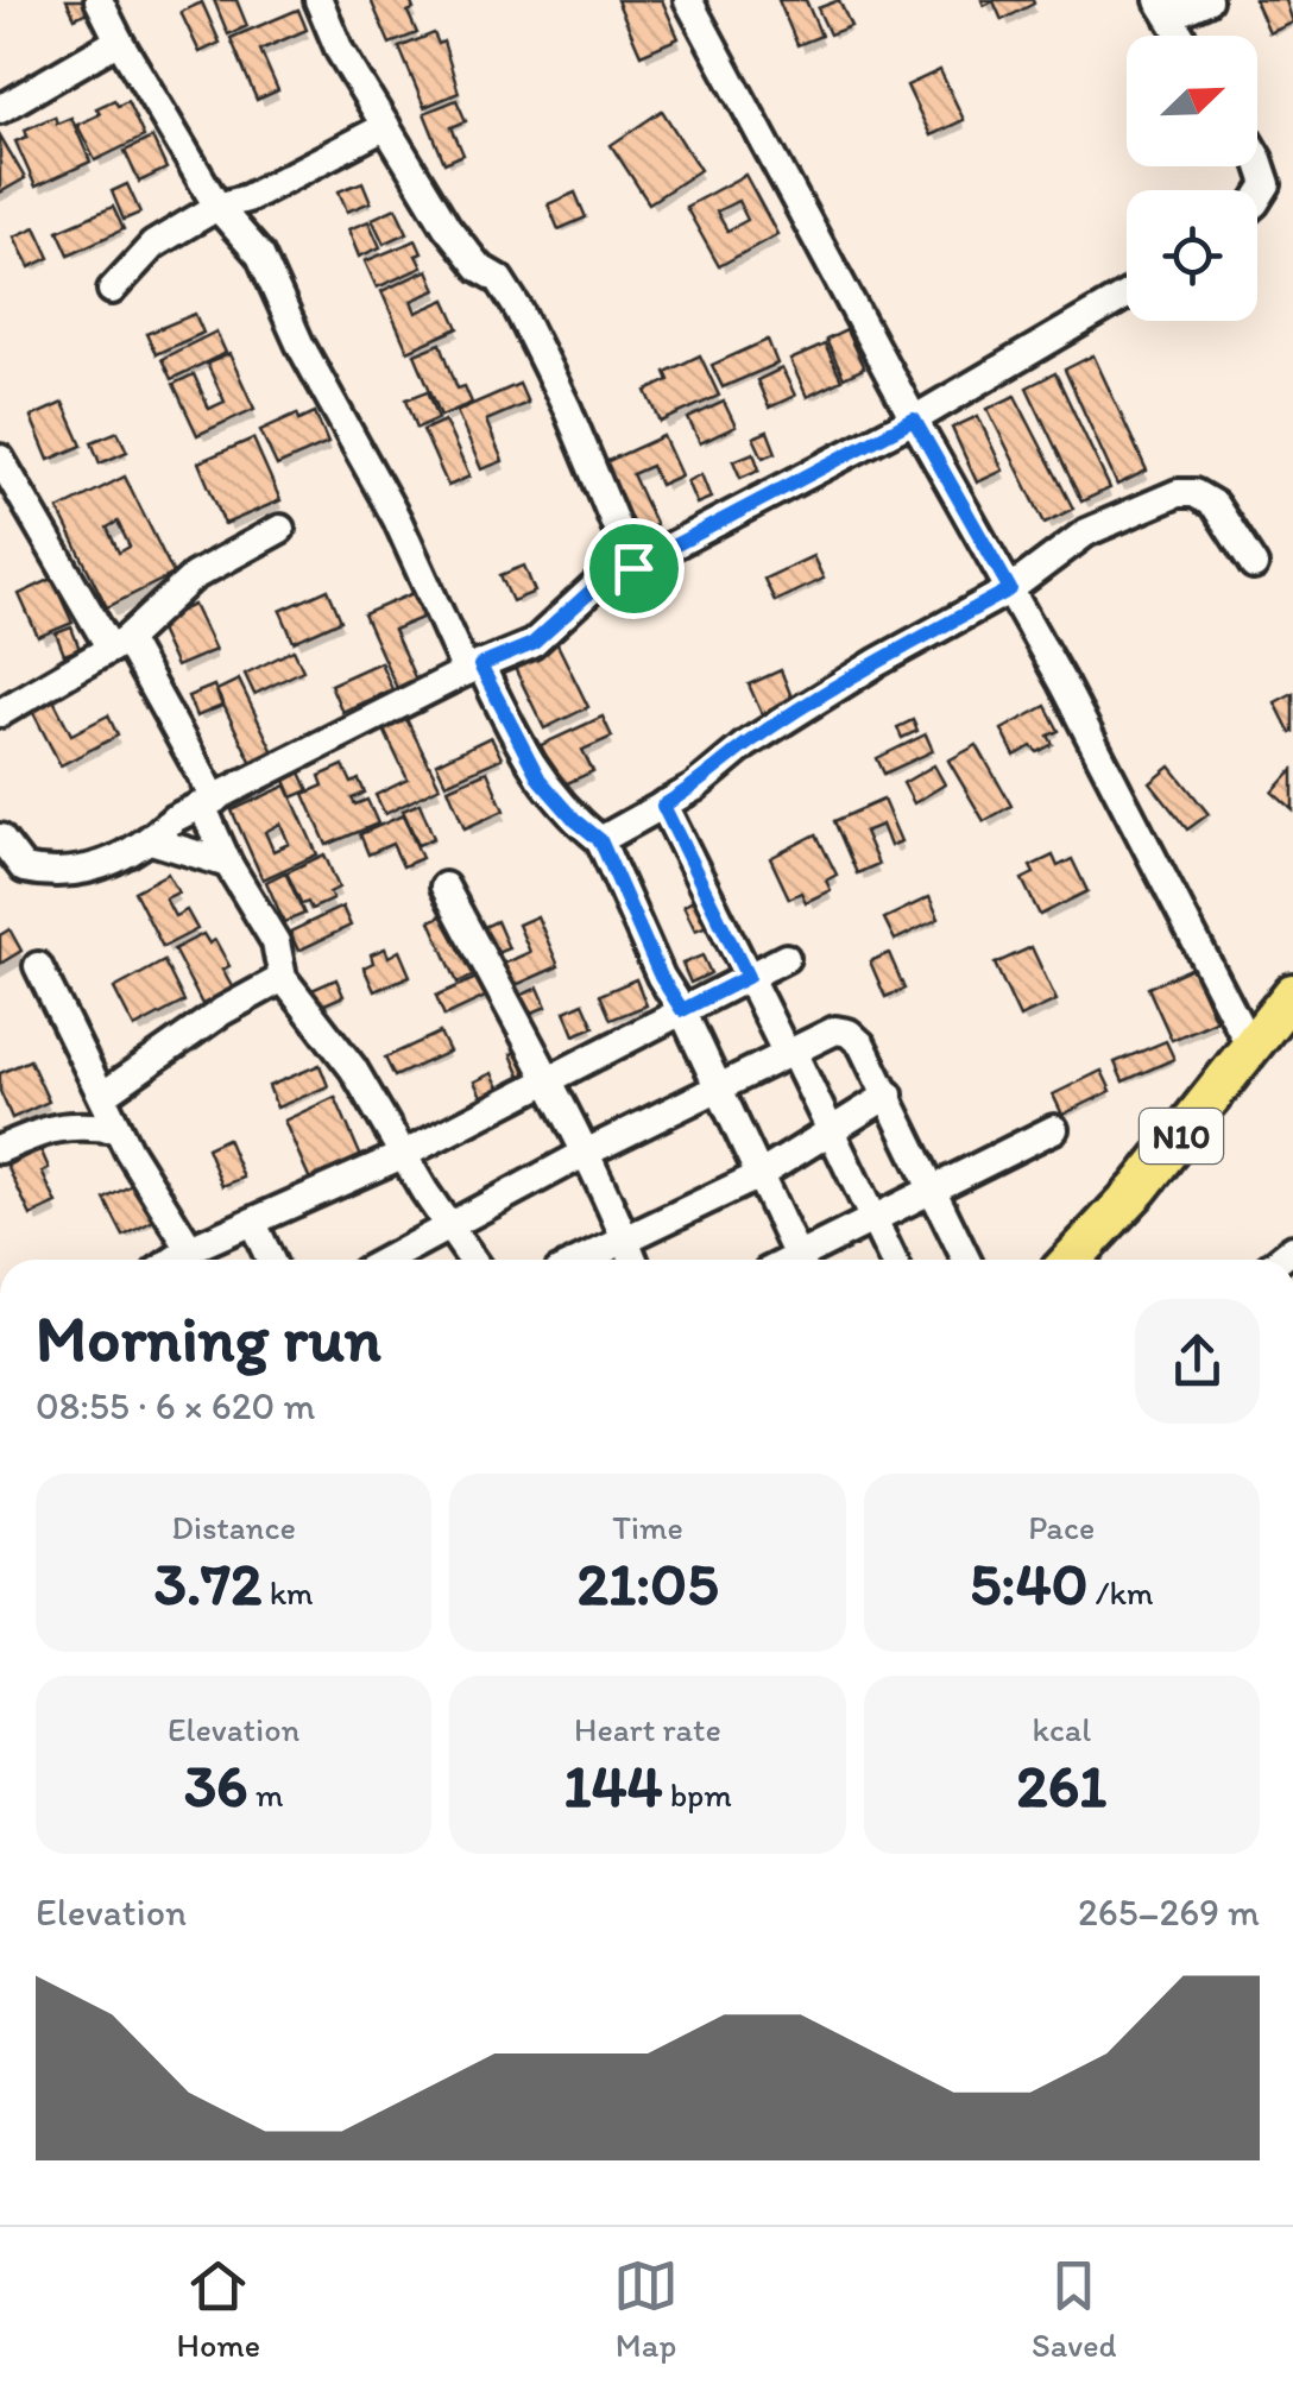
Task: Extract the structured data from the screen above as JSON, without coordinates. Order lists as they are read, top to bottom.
{
  "streets": {
    "highway": ["N10"]
  },
  "north": "top right",
  "page": {
    "heading": ["Morning run", "08:55 · 6 × 620 m"],
    "stats": [
      ["Distance", "3.72 km"],
      ["Time", "21:05"],
      ["Pace", "5:40 /km"],
      ["Elevation", "36 m"],
      ["Heart rate", "144 bpm"],
      ["kcal", "261"]
    ],
    "chart": ["Elevation", "265–269 m"],
    "tabs": ["Home", "Map", "Saved"]
  }
}
